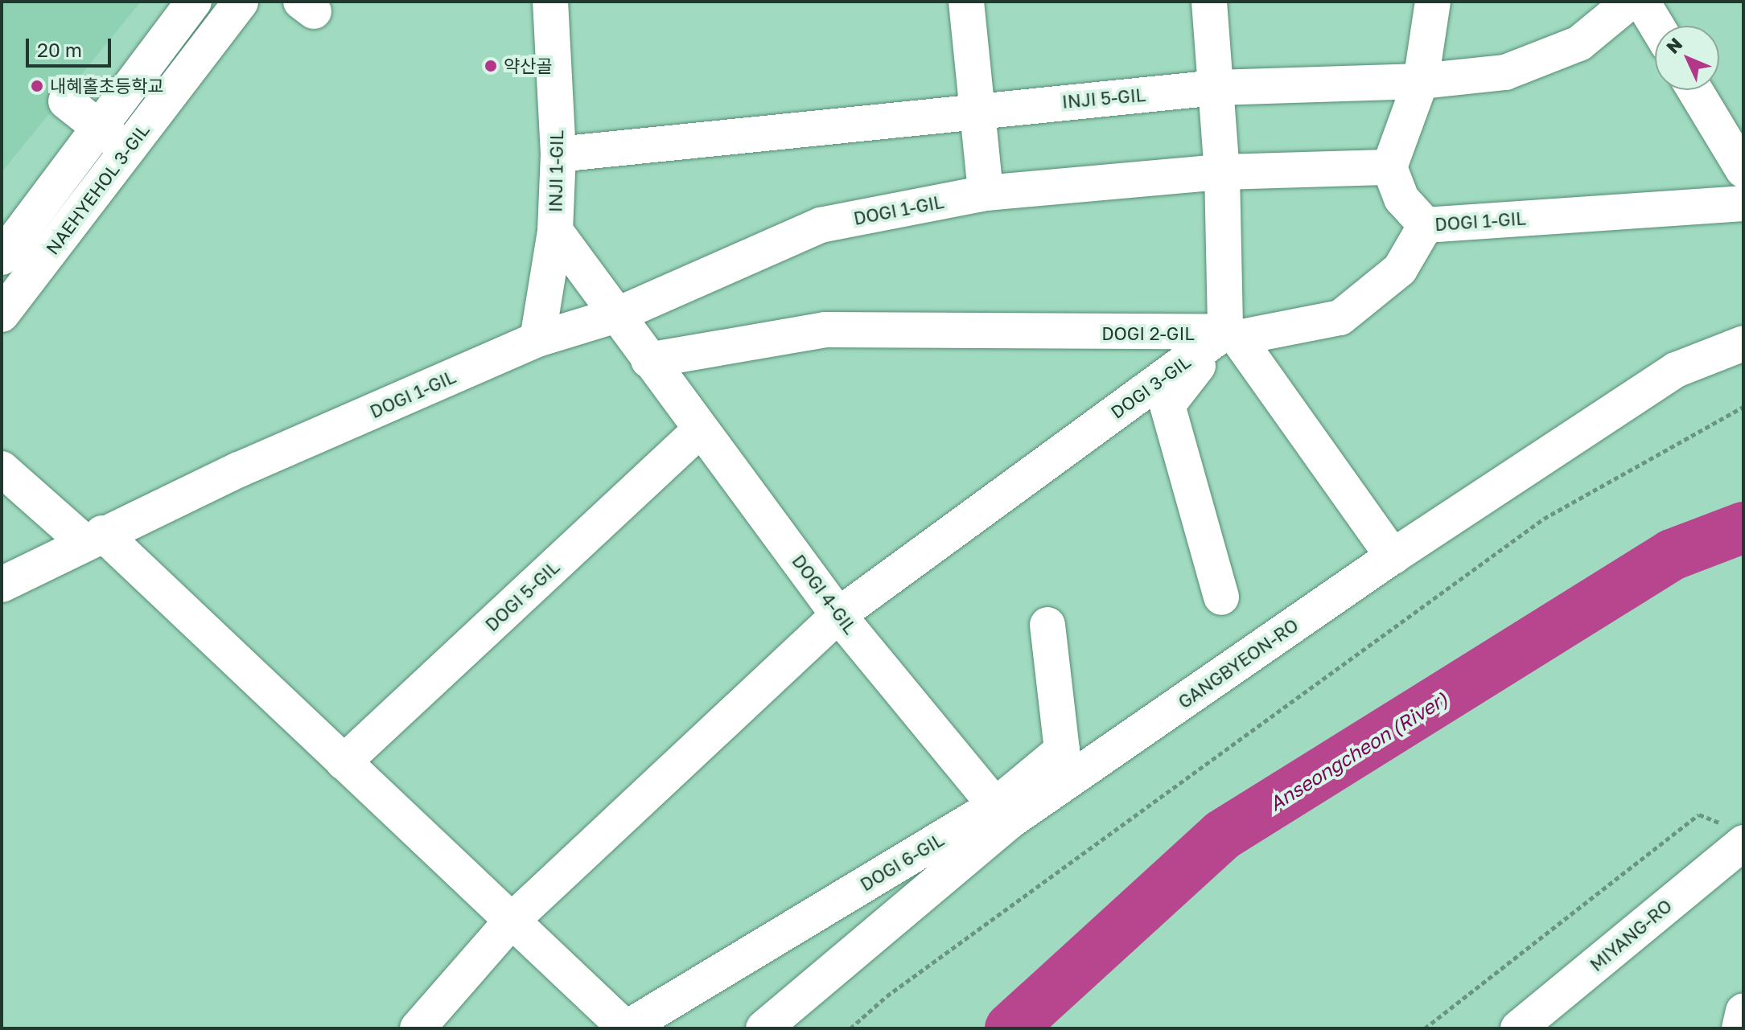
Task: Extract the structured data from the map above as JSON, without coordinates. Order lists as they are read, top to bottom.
{
  "streets": {
    "street": [
      "INJI 5-GIL",
      "INJI 1-GIL",
      "NAEHYEHOL 3-GIL",
      "DOGI 1-GIL",
      "DOGI 2-GIL",
      "DOGI 3-GIL",
      "DOGI 4-GIL",
      "DOGI 5-GIL",
      "GANGBYEON-RO",
      "DOGI 6-GIL",
      "MIYANG-RO"
    ]
  },
  "crossings": [
    ["INJI 5-GIL", "INJI 1-GIL"],
    ["INJI 1-GIL", "DOGI 1-GIL"],
    ["INJI 1-GIL", "DOGI 4-GIL"],
    ["DOGI 1-GIL", "DOGI 2-GIL"],
    ["DOGI 1-GIL", "DOGI 4-GIL"],
    ["DOGI 2-GIL", "DOGI 3-GIL"],
    ["DOGI 2-GIL", "DOGI 4-GIL"],
    ["DOGI 3-GIL", "DOGI 4-GIL"],
    ["DOGI 4-GIL", "DOGI 5-GIL"],
    ["DOGI 4-GIL", "GANGBYEON-RO"],
    ["DOGI 4-GIL", "DOGI 6-GIL"],
    ["GANGBYEON-RO", "DOGI 6-GIL"]
  ],
  "water": ["Anseongcheon (River)"],
  "places": ["약산골", "내혜홀초등학교"],
  "scale_bar": "20 m",
  "north": "top left"
}
